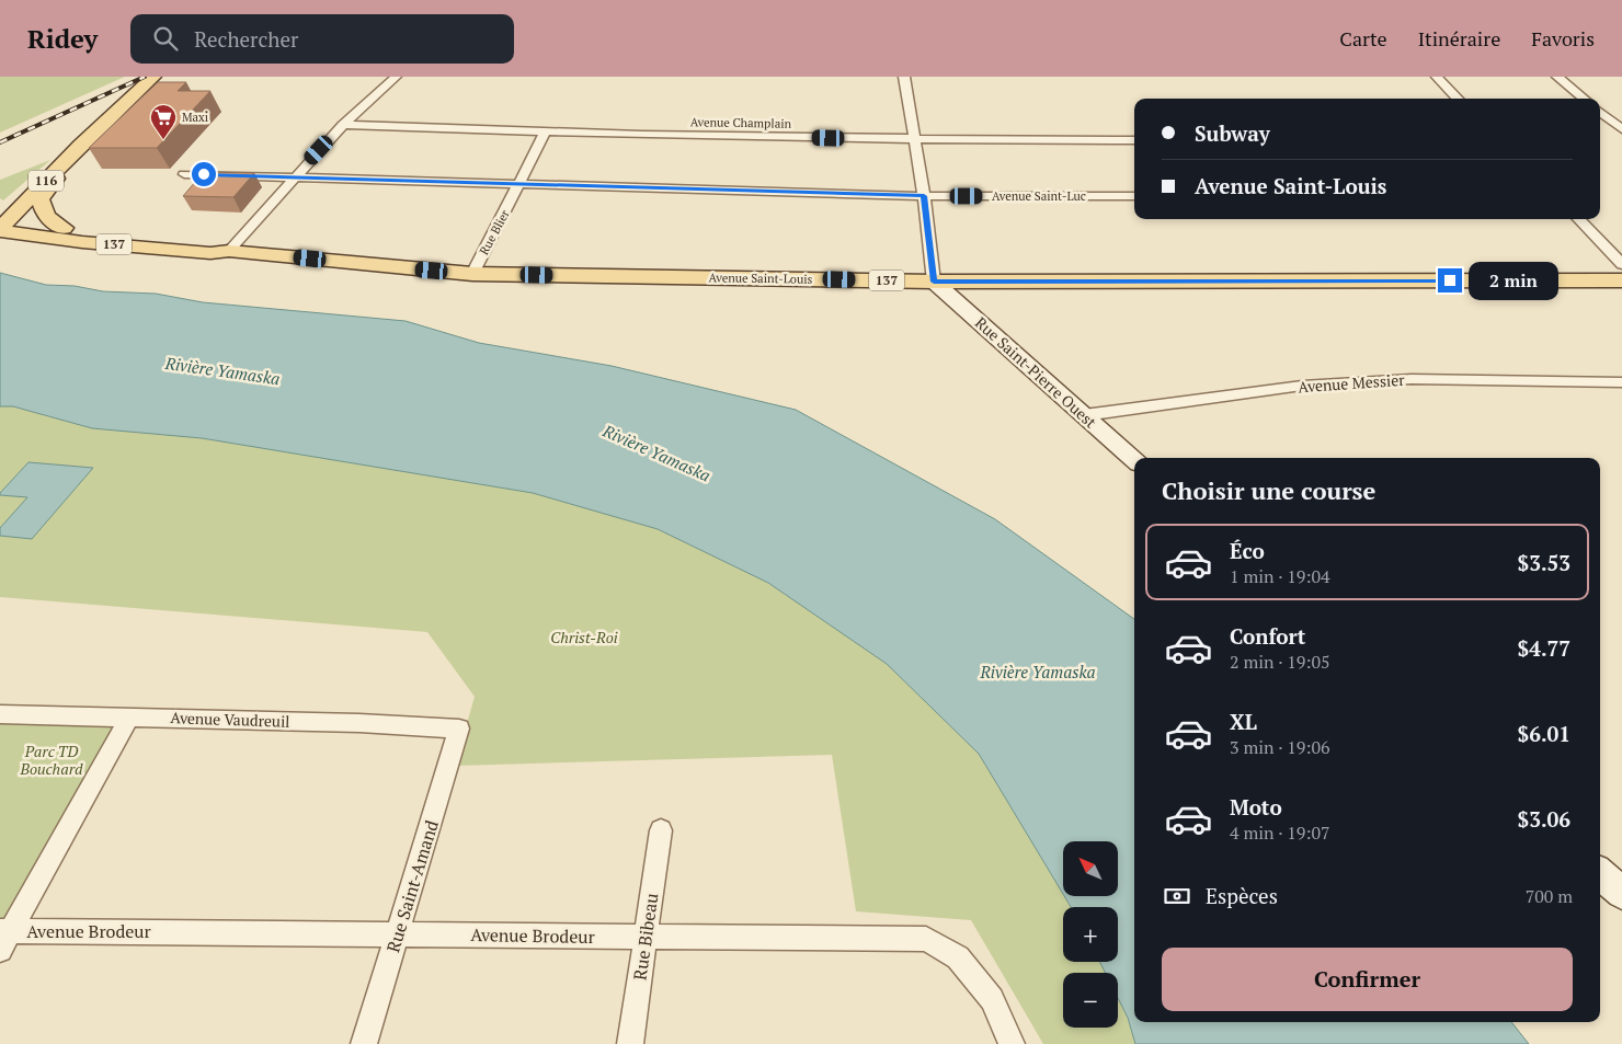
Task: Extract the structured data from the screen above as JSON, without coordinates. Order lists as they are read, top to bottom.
{
  "streets": {
    "main road": ["116", "137", "Avenue Saint-Louis"],
    "street": [
      "Avenue Champlain",
      "Avenue Saint-Luc",
      "Rue Blier",
      "Rue Saint-Pierre Ouest",
      "Avenue Messier",
      "Avenue Vaudreuil",
      "Rue Saint-Amand",
      "Avenue Brodeur",
      "Rue Bibeau"
    ]
  },
  "crossings": [
    ["Avenue Champlain", "Rue Blier"],
    ["116", "Avenue Saint-Louis"],
    ["Avenue Saint-Luc", "Rue Blier"],
    ["Rue Blier", "Avenue Saint-Louis"],
    ["Avenue Saint-Louis", "Rue Saint-Pierre Ouest"],
    ["Rue Saint-Pierre Ouest", "Avenue Messier"],
    ["Avenue Vaudreuil", "Rue Saint-Amand"],
    ["Rue Saint-Amand", "Avenue Brodeur"],
    ["Avenue Brodeur", "Rue Bibeau"]
  ],
  "water": ["Rivière Yamaska"],
  "parks": ["Christ-Roi", "Parc TD Bouchard"],
  "places": {
    "supermarket": ["Maxi"]
  },
  "north": "top left",
  "page": {
    "header": "Ridey",
    "search": "Rechercher",
    "nav": ["Carte", "Itinéraire", "Favoris"],
    "banner": ["Subway", "Avenue Saint-Louis"],
    "bubble": "2 min",
    "heading": "Choisir une course",
    "list": [
      {
        "name": "Éco",
        "note": "1 min · 19:04",
        "value": "$3.53"
      },
      {
        "name": "Confort",
        "note": "2 min · 19:05",
        "value": "$4.77"
      },
      {
        "name": "XL",
        "note": "3 min · 19:06",
        "value": "$6.01"
      },
      {
        "name": "Moto",
        "note": "4 min · 19:07",
        "value": "$3.06"
      }
    ],
    "map_buttons": ["+", "−"],
    "pay": ["Espèces", "700 m"],
    "buttons": "Confirmer"
  }
}
